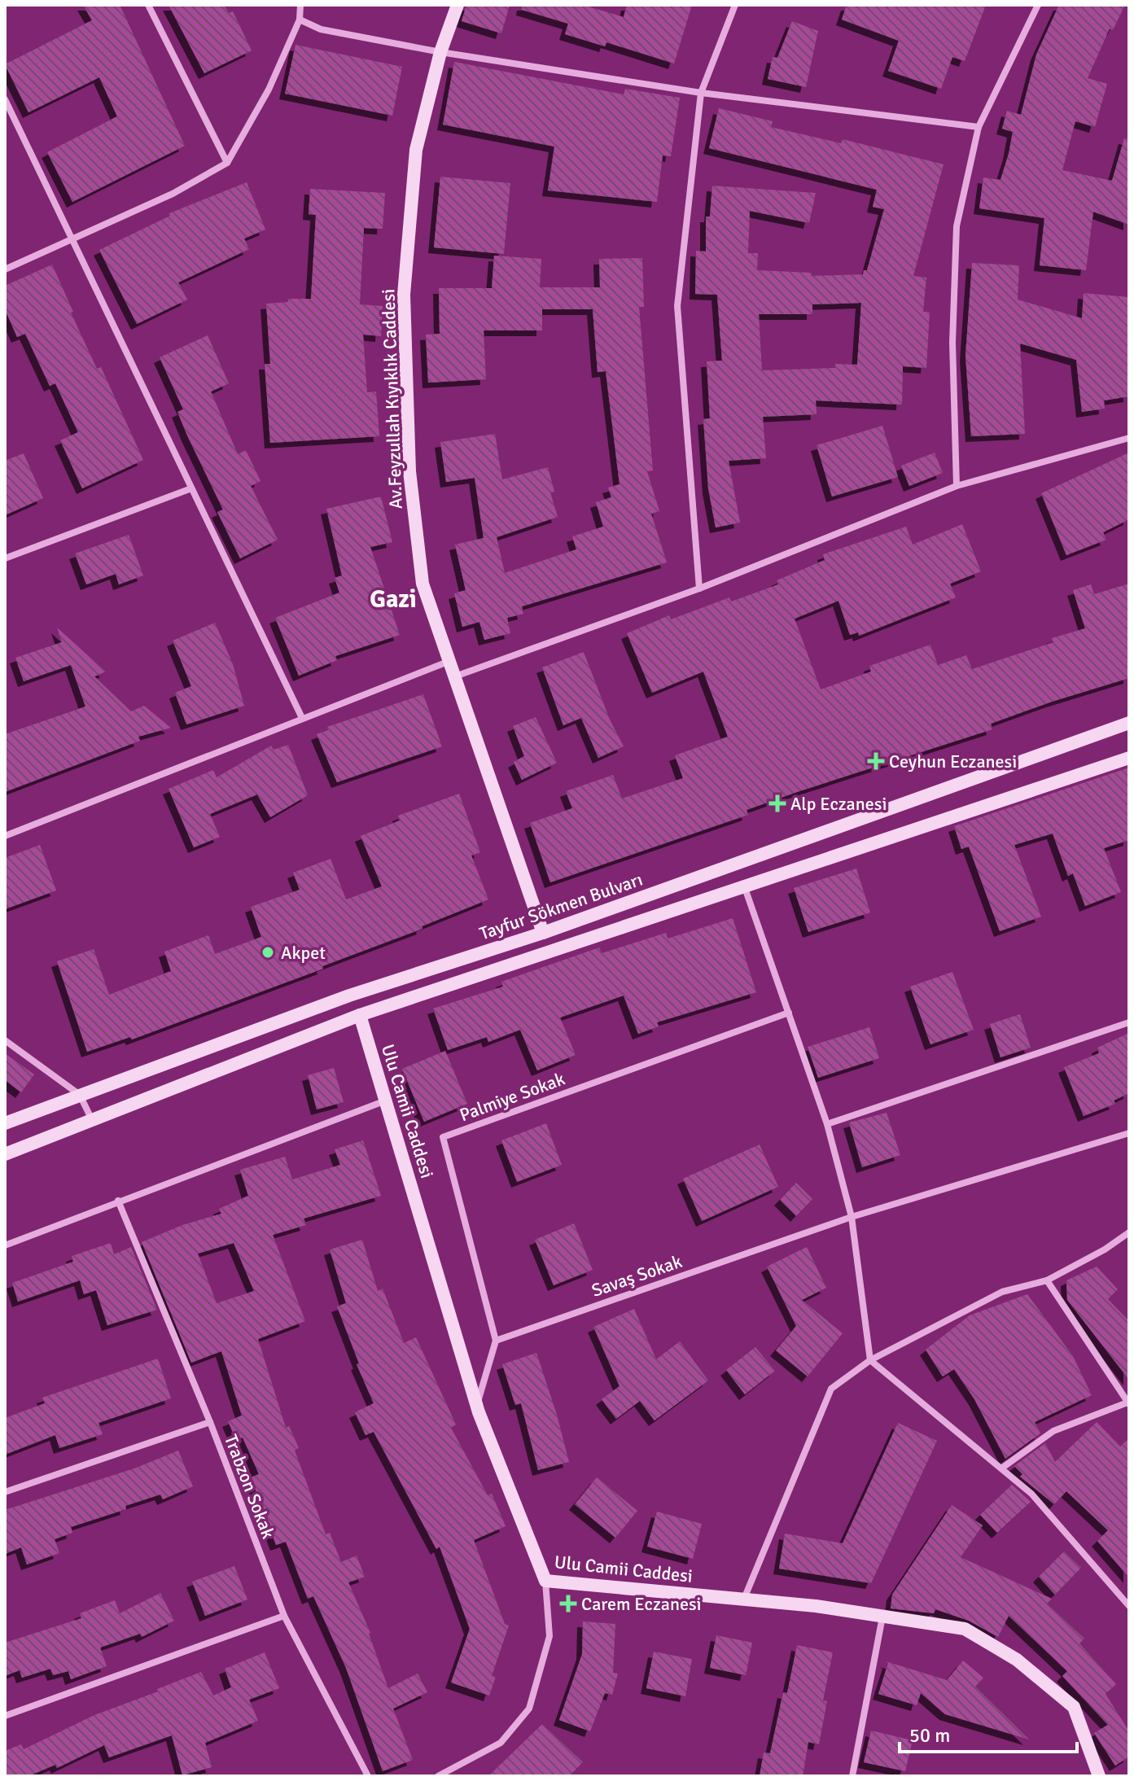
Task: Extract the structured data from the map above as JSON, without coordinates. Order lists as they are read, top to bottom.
{
  "streets": {
    "main road": ["Av.Feyzullah Kıyıklık Caddesi", "Tayfur Sökmen Bulvarı", "Ulu Camii Caddesi"],
    "street": ["Palmiye Sokak", "Savaş Sokak", "Trabzon Sokak"]
  },
  "crossings": [
    ["Av.Feyzullah Kıyıklık Caddesi", "Tayfur Sökmen Bulvarı"],
    ["Palmiye Sokak", "Savaş Sokak"]
  ],
  "districts": ["Gazi"],
  "places": {
    "health": ["Ceyhun Eczanesi", "Alp Eczanesi", "Carem Eczanesi"],
    "other": ["Akpet"]
  },
  "scale_bar": "50 m"
}
